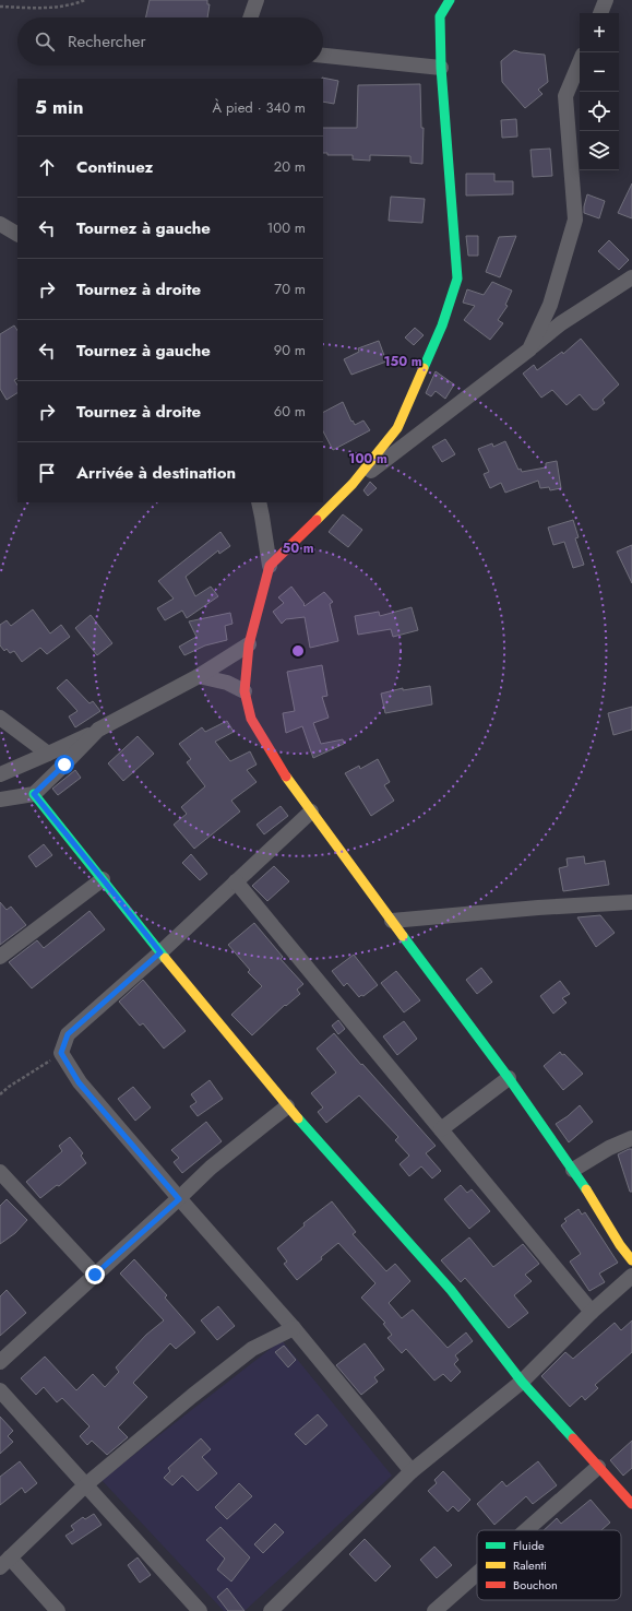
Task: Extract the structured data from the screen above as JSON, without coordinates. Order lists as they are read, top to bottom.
{
  "legend": ["Fluide", "Ralenti", "Bouchon"],
  "page": {
    "map_buttons": ["+", "−"],
    "search": "Rechercher",
    "heading": ["5 min", "À pied · 340 m"],
    "list": [
      ["Continuez", "20 m"],
      ["Tournez à gauche", "100 m"],
      ["Tournez à droite", "70 m"],
      ["Tournez à gauche", "90 m"],
      ["Tournez à droite", "60 m"],
      "Arrivée à destination"
    ]
  },
  "rings": ["150 m", "100 m", "50 m"]
}
